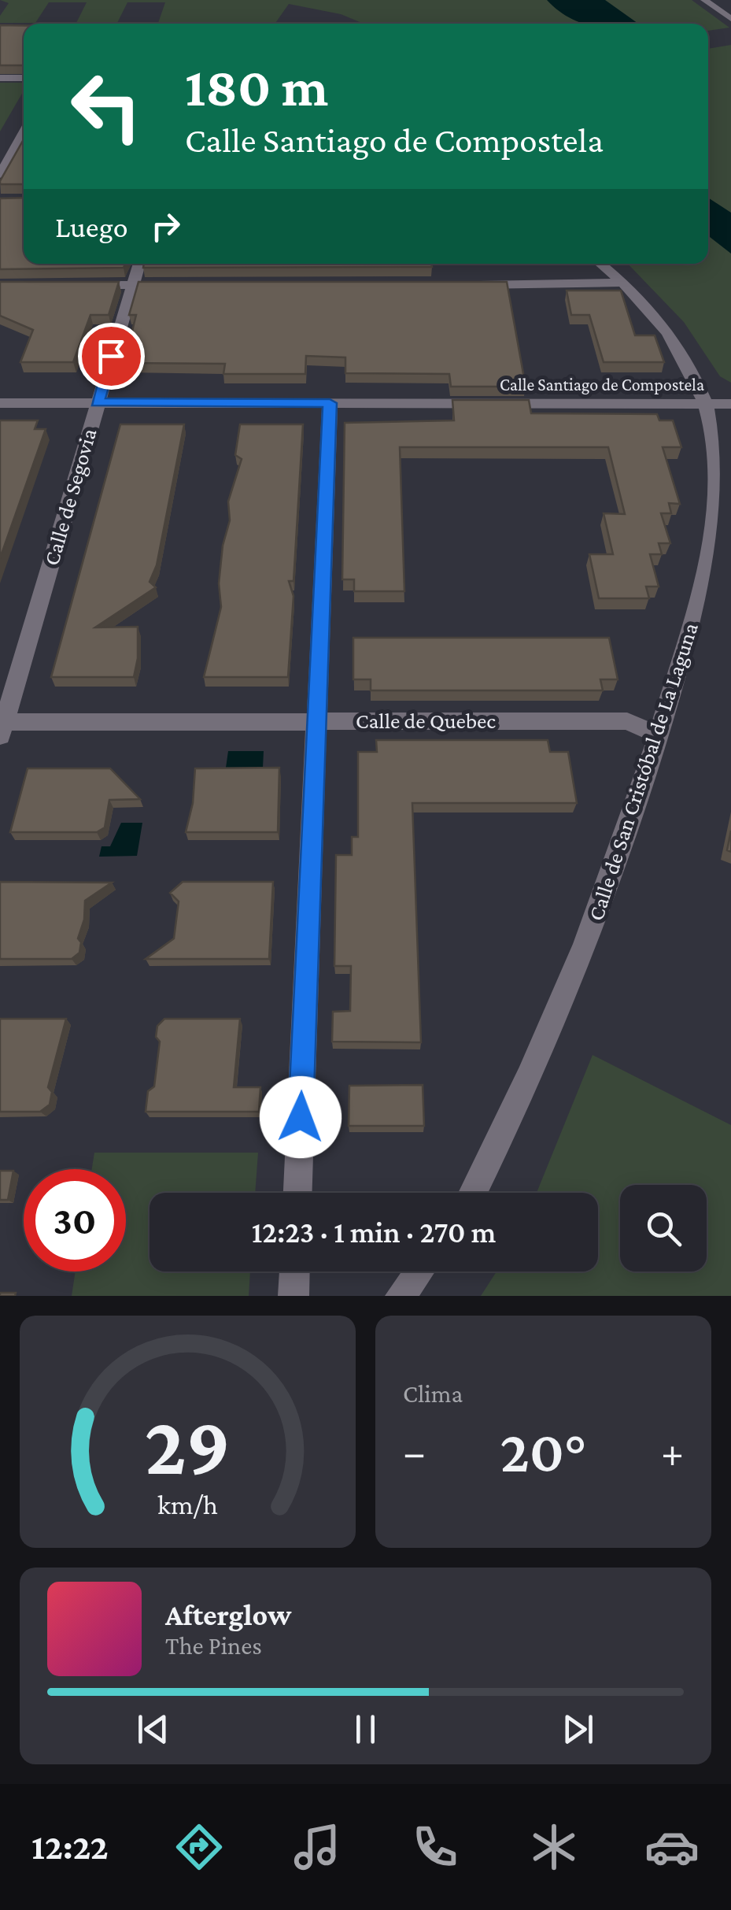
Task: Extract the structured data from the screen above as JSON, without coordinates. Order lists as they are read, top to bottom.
{
  "streets": {
    "street": [
      "Calle Santiago de Compostela",
      "Calle de Segovia",
      "Calle de Quebec",
      "Calle de San Cristóbal de La Laguna"
    ]
  },
  "crossings": [
    ["Calle Santiago de Compostela", "Calle de Segovia"],
    ["Calle Santiago de Compostela", "Calle de San Cristóbal de La Laguna"],
    ["Calle de Segovia", "Calle de Quebec"],
    ["Calle de Quebec", "Calle de San Cristóbal de La Laguna"]
  ],
  "page": {
    "turn": ["180 m", "Calle Santiago de Compostela"],
    "then": "Luego",
    "limit": "30",
    "trip": "12:23 · 1 min · 270 m",
    "tile": "Clima",
    "heat": ["−", "20°", "+"],
    "song": ["Afterglow", "The Pines"],
    "tabs": "12:22",
    "gauge": ["29", "km/h"]
  }
}
